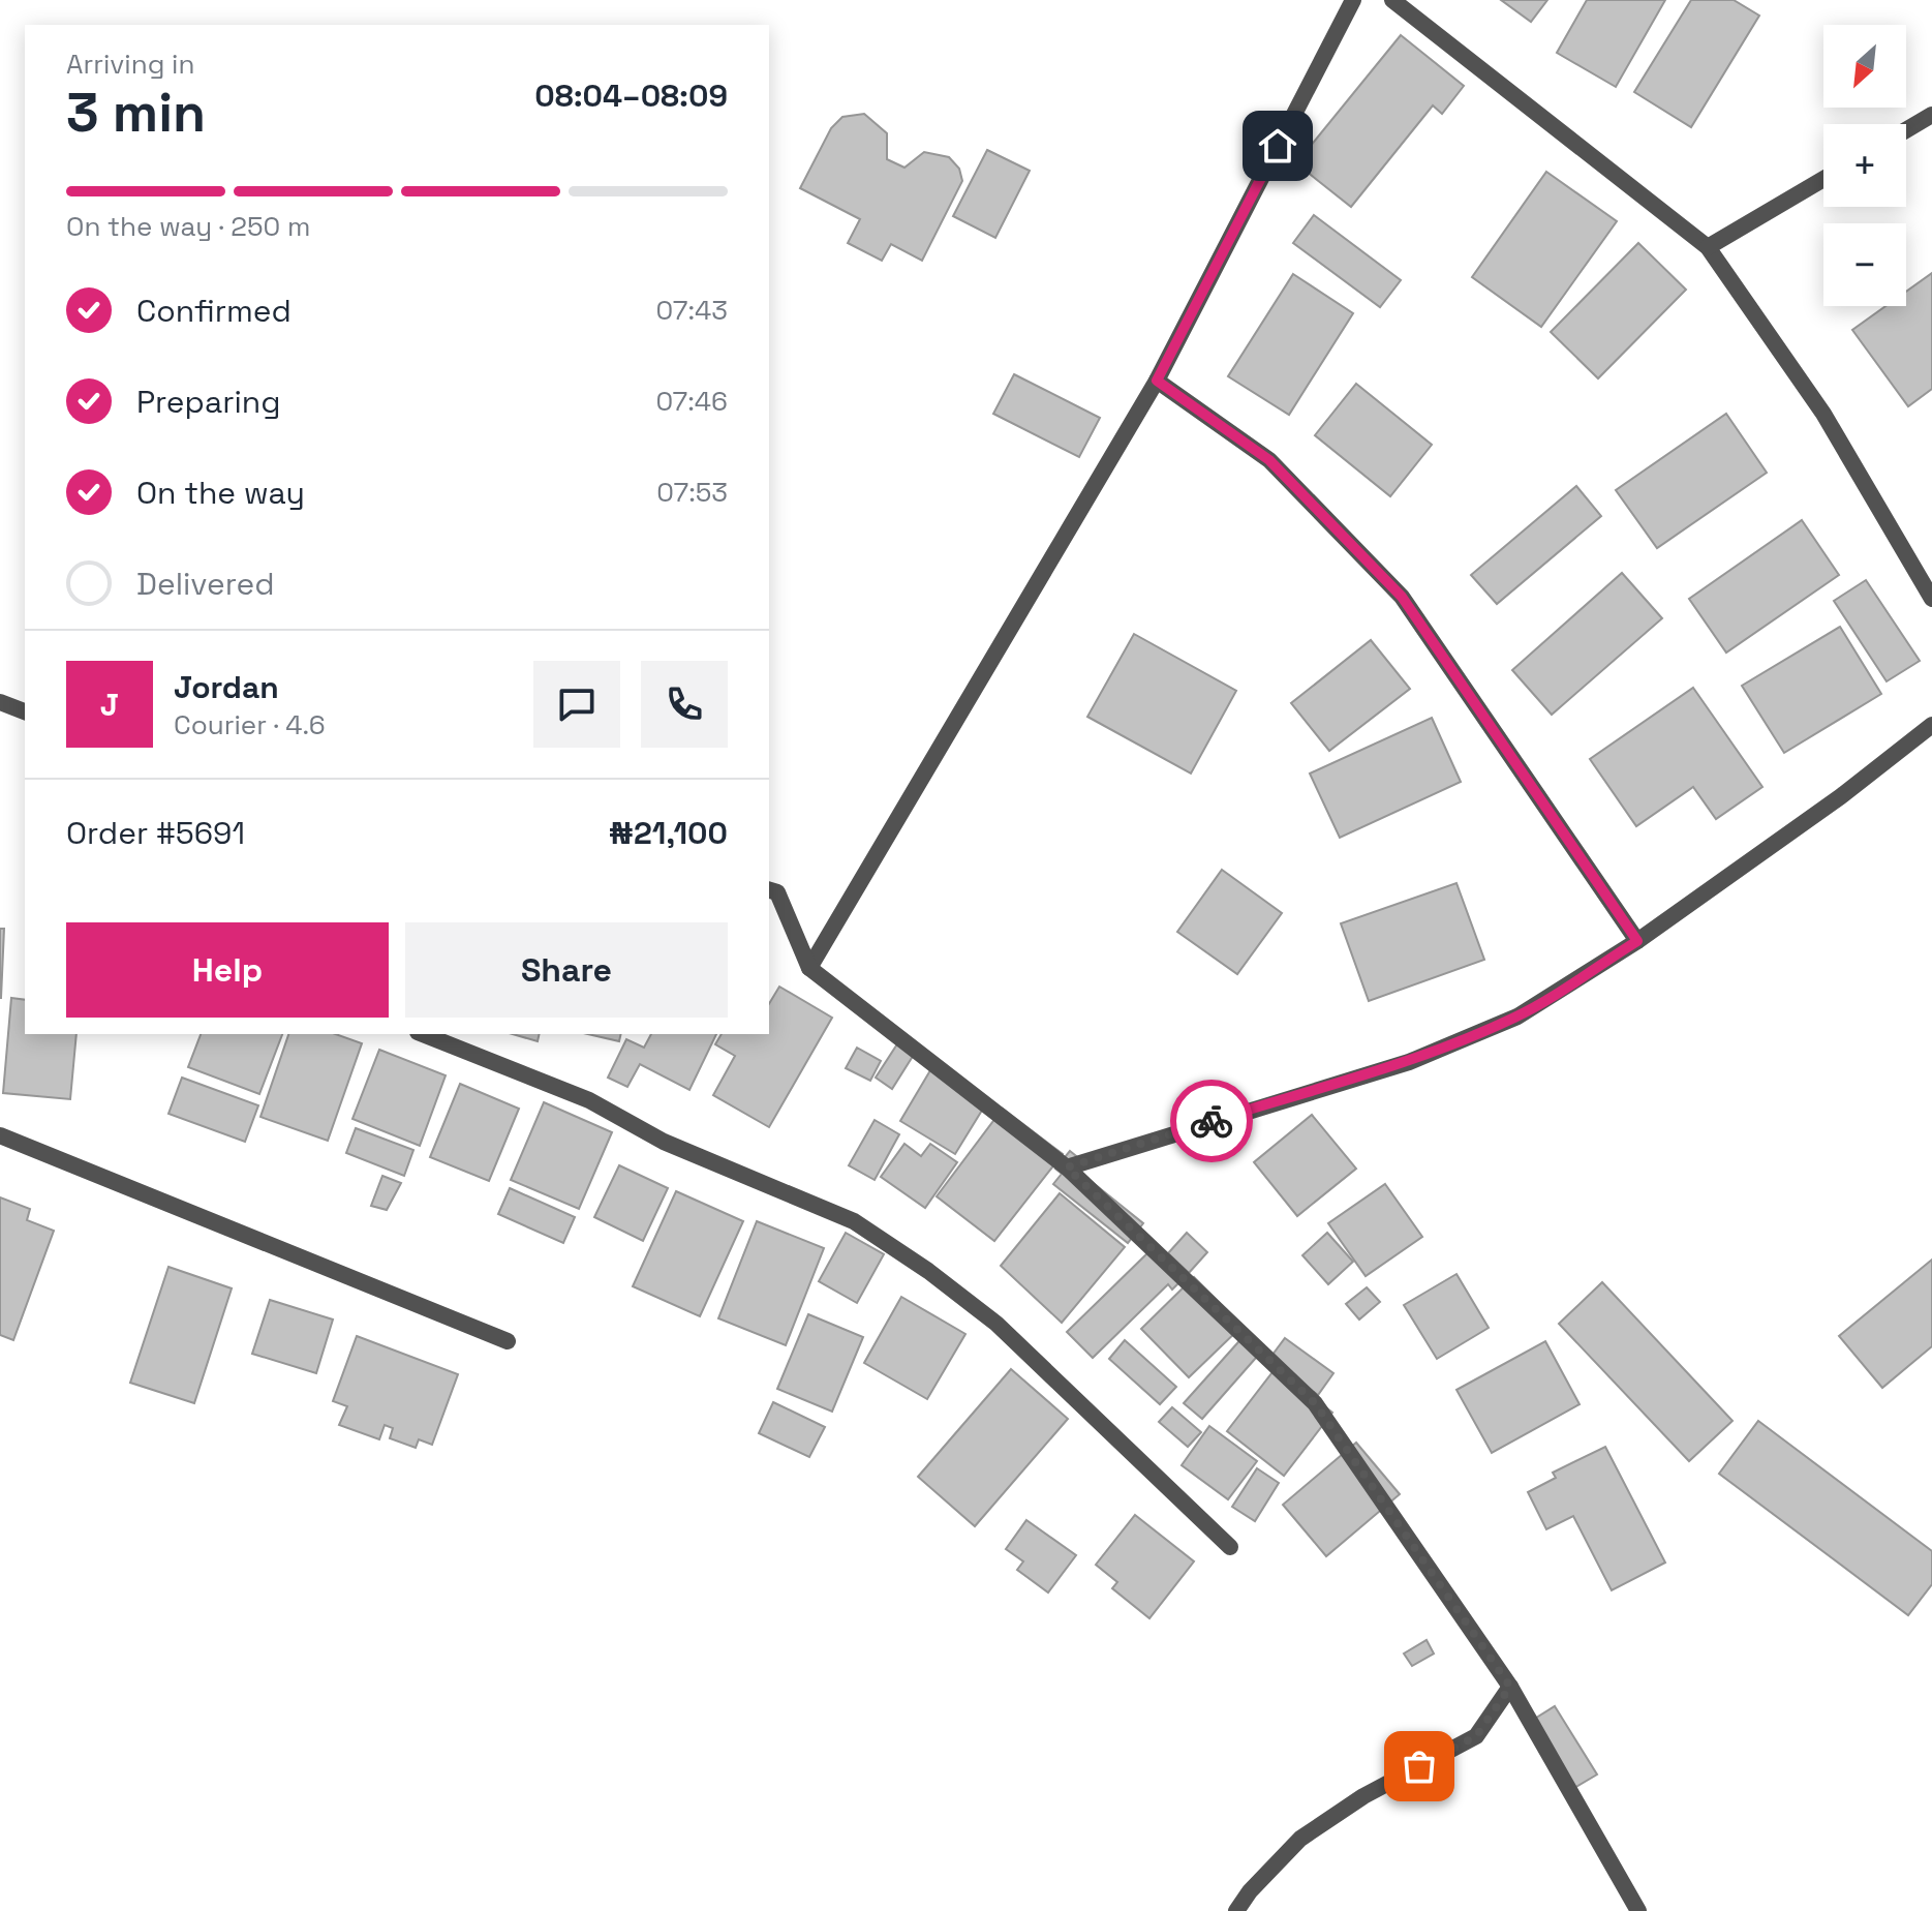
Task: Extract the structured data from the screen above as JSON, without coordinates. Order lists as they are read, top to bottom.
{
  "north": "bottom left",
  "page": {
    "map_buttons": ["+", "−"],
    "heading": ["3 min", "Arriving in", "08:04–08:09"],
    "panel": [
      "Jordan",
      "Courier · 4.6",
      "Order #5691",
      "₦21,100"
    ],
    "bar": "On the way · 250 m",
    "list": [
      ["Confirmed", "07:43"],
      ["Preparing", "07:46"],
      ["On the way", "07:53"],
      "Delivered"
    ],
    "round": "J",
    "buttons": ["Help", "Share"]
  }
}
